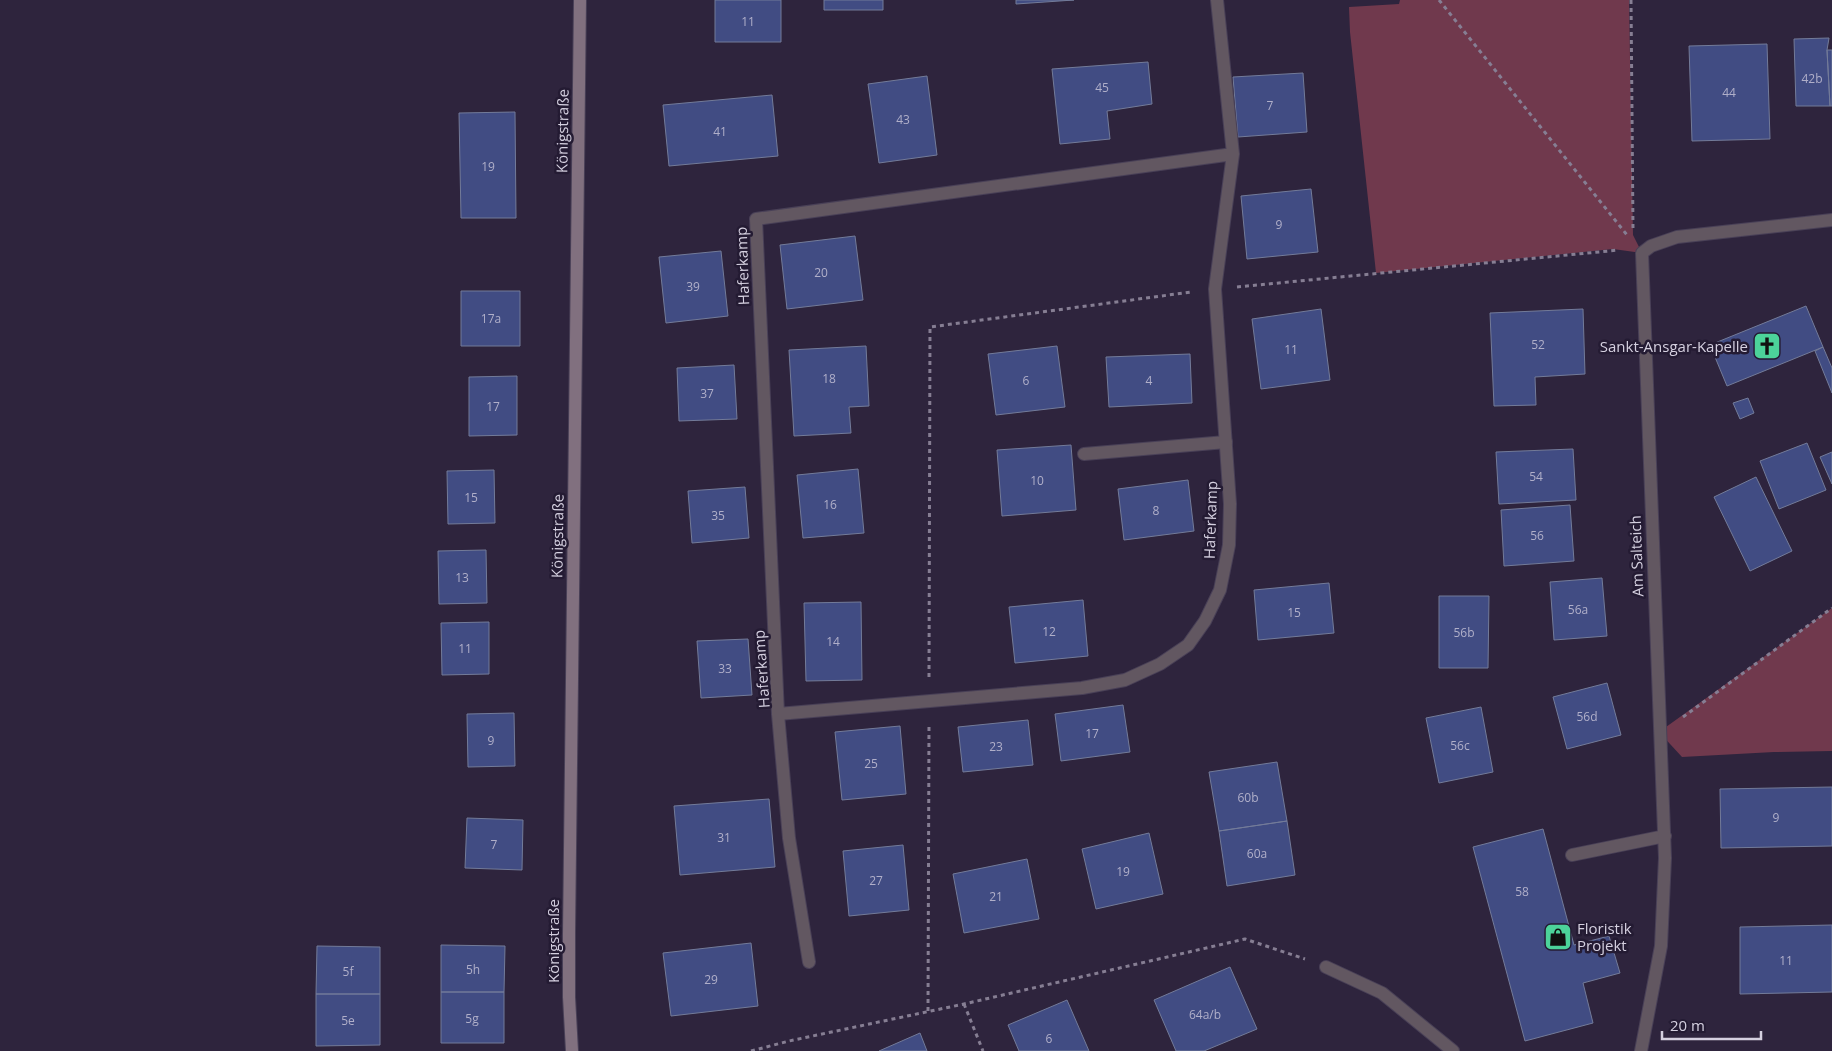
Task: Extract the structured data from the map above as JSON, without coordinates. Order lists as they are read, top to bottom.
{
  "streets": {
    "main road": ["Königstraße"],
    "street": ["Haferkamp", "Am Salteich"]
  },
  "places": {
    "church": ["Sankt-Ansgar-Kapelle"],
    "shop": ["Floristik Projekt"]
  },
  "house_numbers": [
    "11",
    "42b",
    "45",
    "44",
    "7",
    "43",
    "41",
    "19",
    "9",
    "20",
    "39",
    "17a",
    "52",
    "11",
    "18",
    "6",
    "4",
    "37",
    "17",
    "54",
    "10",
    "15",
    "16",
    "8",
    "35",
    "56",
    "13",
    "56a",
    "15",
    "12",
    "56b",
    "14",
    "11",
    "33",
    "56d",
    "17",
    "9",
    "56c",
    "23",
    "25",
    "60b",
    "9",
    "31",
    "7",
    "60a",
    "19",
    "27",
    "58",
    "21",
    "11",
    "5h",
    "5f",
    "29",
    "64a/b",
    "5g",
    "5e",
    "6"
  ],
  "scale_bar": "20 m"
}
